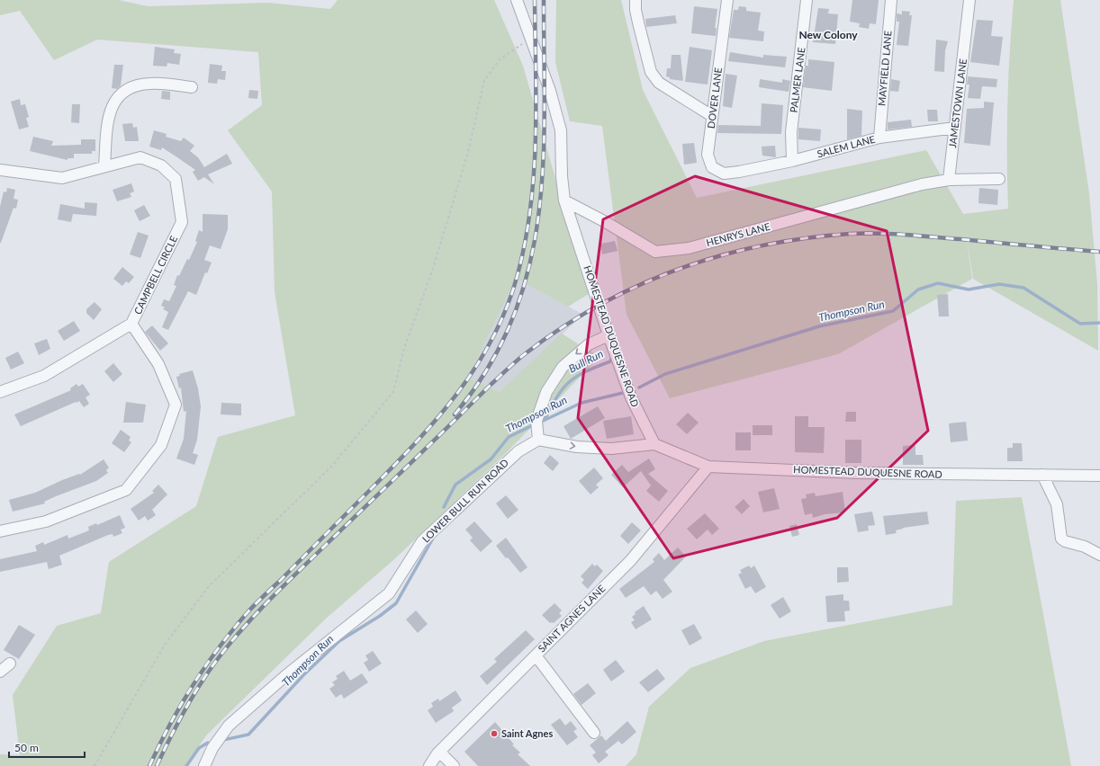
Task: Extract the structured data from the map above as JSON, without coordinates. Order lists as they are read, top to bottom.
{
  "streets": {
    "street": [
      "MAYFIELD LANE",
      "PALMER LANE",
      "DOVER LANE",
      "JAMESTOWN LANE",
      "SALEM LANE",
      "HENRYS LANE",
      "CAMPBELL CIRCLE",
      "HOMESTEAD DUQUESNE ROAD",
      "LOWER BULL RUN ROAD",
      "SAINT AGNES LANE"
    ]
  },
  "crossings": [
    ["MAYFIELD LANE", "SALEM LANE"],
    ["PALMER LANE", "SALEM LANE"],
    ["DOVER LANE", "SALEM LANE"],
    ["JAMESTOWN LANE", "SALEM LANE"],
    ["JAMESTOWN LANE", "HENRYS LANE"],
    ["HENRYS LANE", "HOMESTEAD DUQUESNE ROAD"],
    ["HOMESTEAD DUQUESNE ROAD", "SAINT AGNES LANE"]
  ],
  "districts": ["New Colony"],
  "water": ["Thompson Run", "Bull Run"],
  "places": ["Saint Agnes"],
  "scale_bar": "50 m"
}
